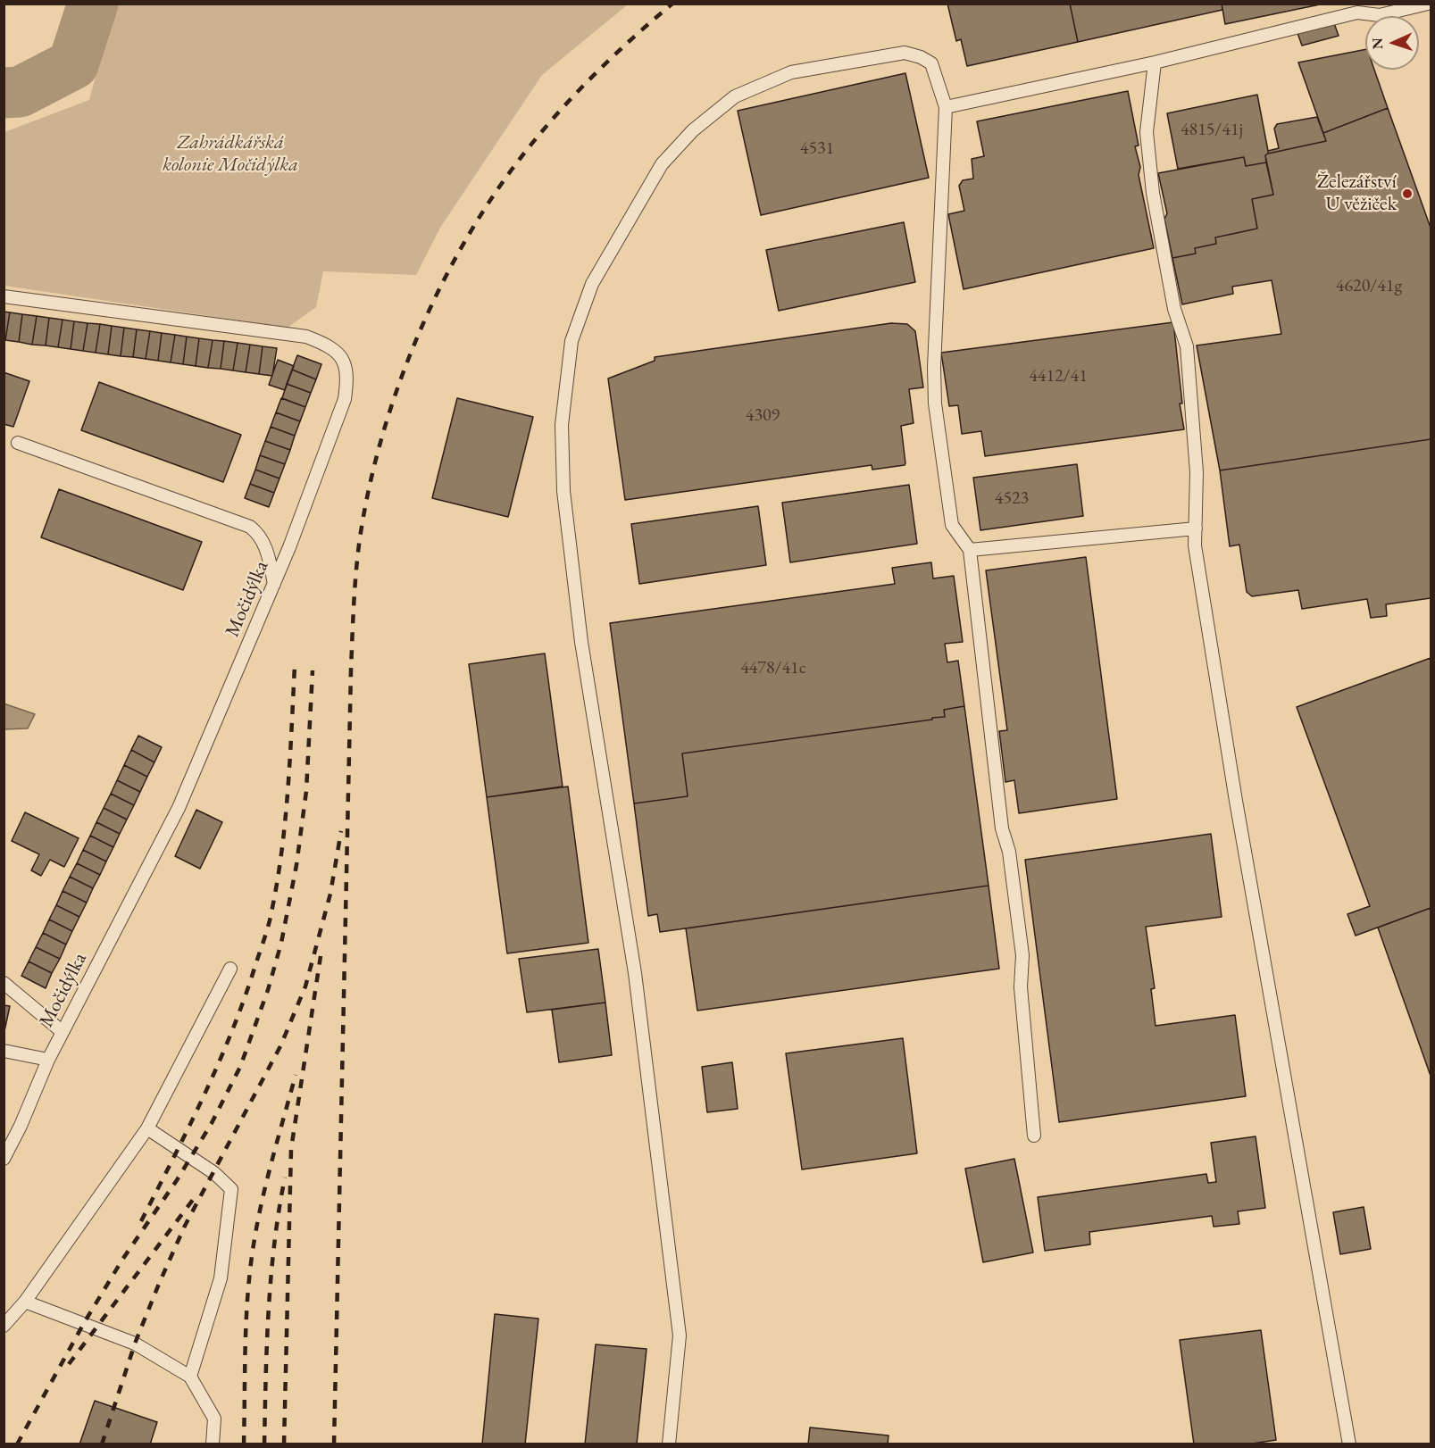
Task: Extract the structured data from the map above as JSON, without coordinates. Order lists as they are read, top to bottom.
{
  "streets": {
    "lane": ["Močidýlka"]
  },
  "parks": ["Zahrádkářská kolonie Močidýlka"],
  "places": ["Železářství U věžiček"],
  "house_numbers": [
    "4815/41j",
    "4531",
    "4620/41g",
    "4412/41",
    "4309",
    "4523",
    "4478/41c"
  ],
  "north": "left"
}
